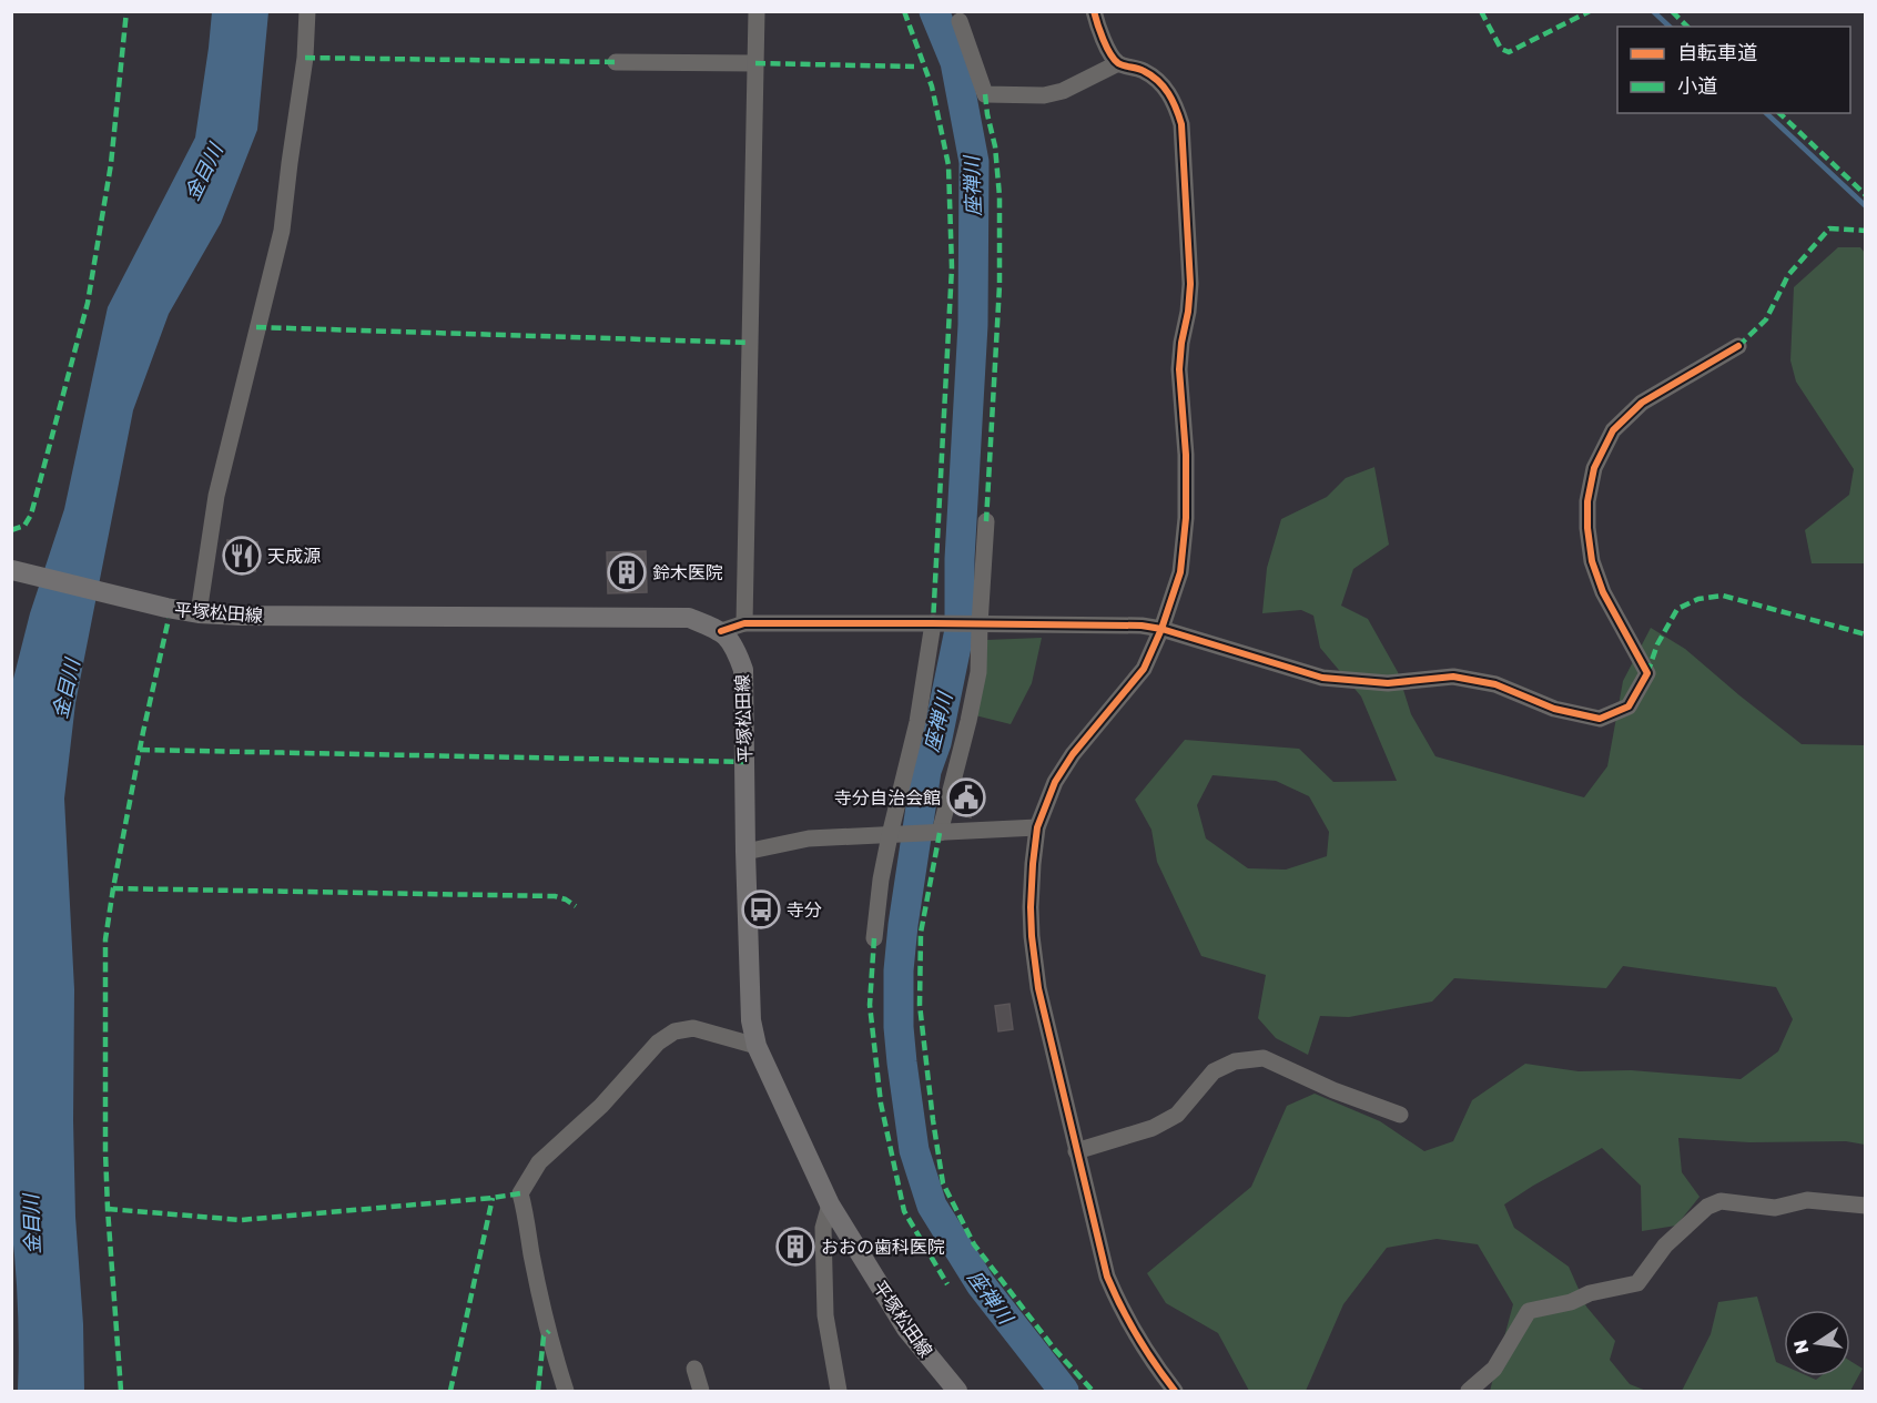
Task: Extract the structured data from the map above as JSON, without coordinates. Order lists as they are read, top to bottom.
{
  "streets": {
    "main road": ["平塚松田線"]
  },
  "water": ["金目川", "座禅川"],
  "places": {
    "restaurant": ["天成源"],
    "building": ["鈴木医院", "おおの歯科医院"],
    "public building": ["寺分自治会館"],
    "bus stop": ["寺分"]
  },
  "legend": ["自転車道", "小道"],
  "north": "left"
}
